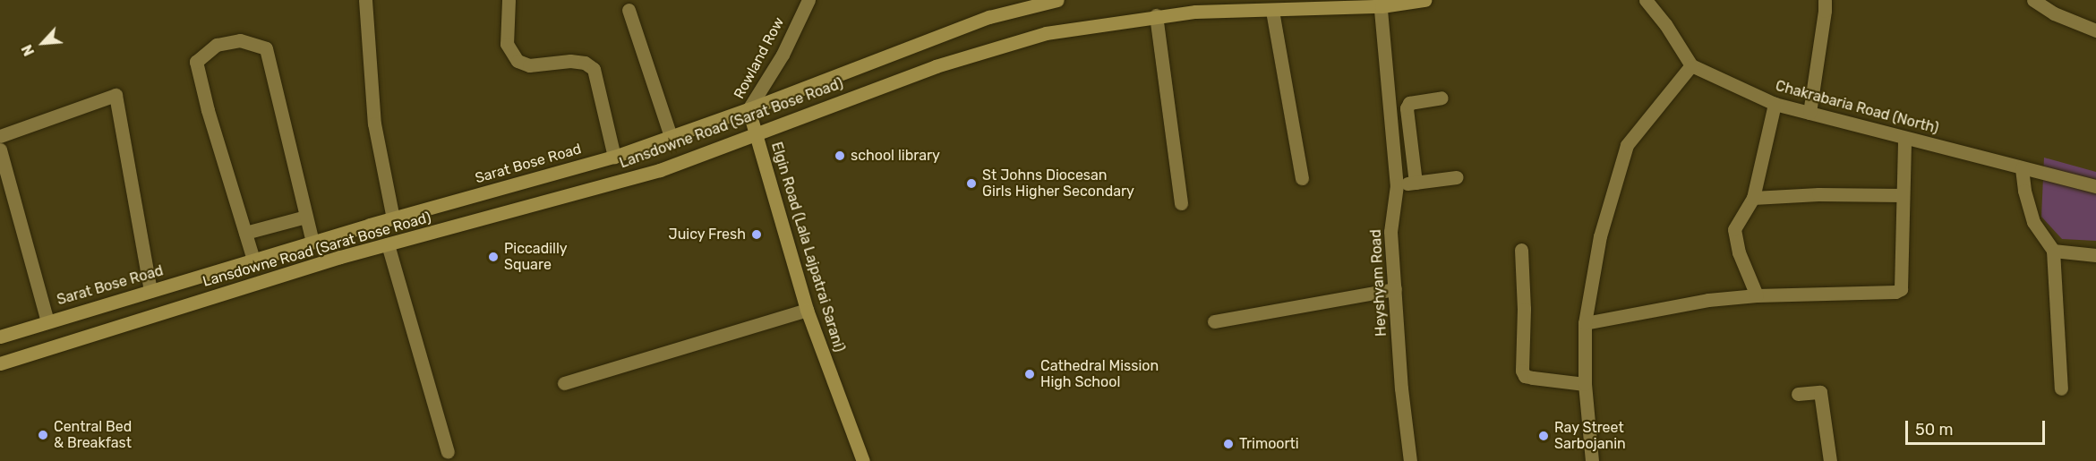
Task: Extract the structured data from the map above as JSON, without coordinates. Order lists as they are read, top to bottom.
{
  "streets": {
    "main road": [
      "Rowland Row",
      "Lansdowne Road (Sarat Bose Road)",
      "Sarat Bose Road",
      "Elgin Road (Lala Lajpatrai Sarani)"
    ],
    "street": ["Chakrabaria Road (North)", "Heyshyam Road"]
  },
  "crossings": [
    ["Rowland Row", "Lansdowne Road (Sarat Bose Road)"],
    ["Rowland Row", "Sarat Bose Road"],
    ["Rowland Row", "Elgin Road (Lala Lajpatrai Sarani)"],
    ["Lansdowne Road (Sarat Bose Road)", "Elgin Road (Lala Lajpatrai Sarani)"],
    ["Lansdowne Road (Sarat Bose Road)", "Heyshyam Road"]
  ],
  "places": [
    "school library",
    "St Johns Diocesan Girls Higher Secondary",
    "Juicy Fresh",
    "Piccadilly Square",
    "Cathedral Mission High School",
    "Central Bed & Breakfast",
    "Ray Street Sarbojanin",
    "Trimoorti"
  ],
  "scale_bar": "50 m",
  "north": "bottom left"
}
